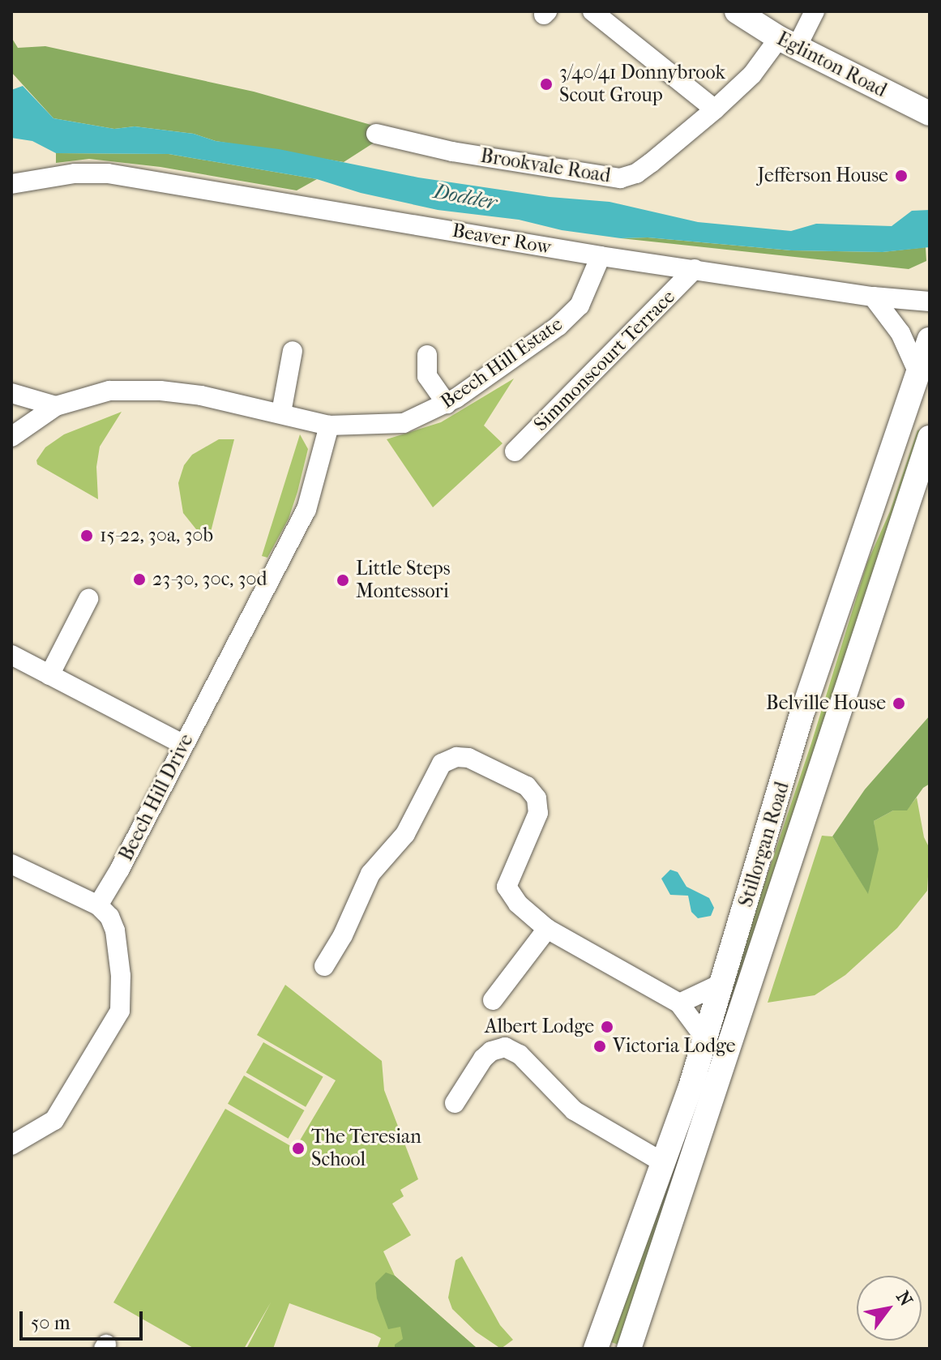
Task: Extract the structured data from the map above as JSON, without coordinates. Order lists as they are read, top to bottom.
{
  "streets": {
    "main road": ["Eglinton Road", "Stillorgan Road"],
    "street": [
      "Brookvale Road",
      "Beaver Row",
      "Simmonscourt Terrace",
      "Beech Hill Estate",
      "Beech Hill Drive"
    ]
  },
  "crossings": [
    ["Eglinton Road", "Brookvale Road"],
    ["Beaver Row", "Simmonscourt Terrace"],
    ["Beaver Row", "Beech Hill Estate"],
    ["Beech Hill Estate", "Beech Hill Drive"]
  ],
  "water": ["Dodder"],
  "places": [
    "3/40/41 Donnybrook Scout Group",
    "Jefferson House",
    "15-22, 30a, 30b",
    "23-30, 30c, 30d",
    "Little Steps Montessori",
    "Belville House",
    "Albert Lodge",
    "Victoria Lodge",
    "The Teresian School"
  ],
  "scale_bar": "50 m",
  "north": "top right"
}
